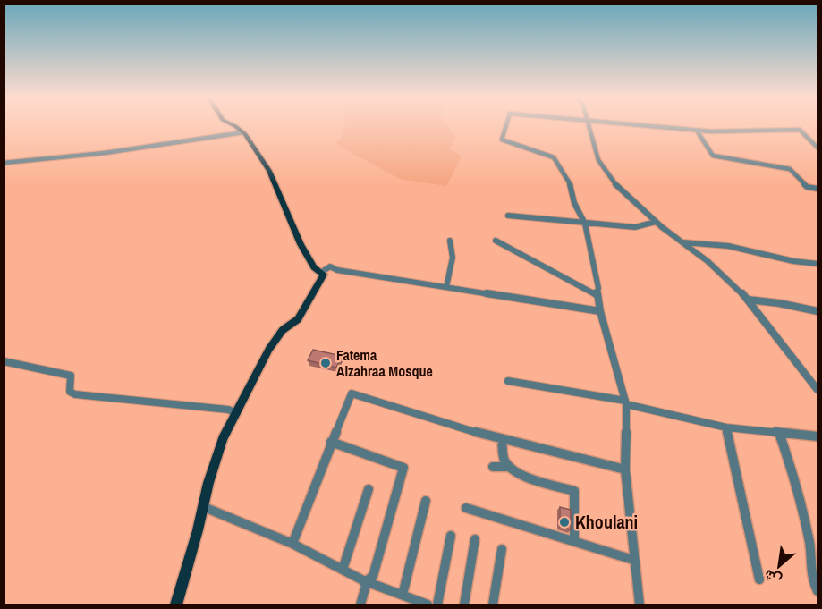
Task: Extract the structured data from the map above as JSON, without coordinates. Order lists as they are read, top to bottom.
{
  "places": ["Fatema Alzahraa Mosque", "Khoulani"],
  "north": "bottom left"
}
